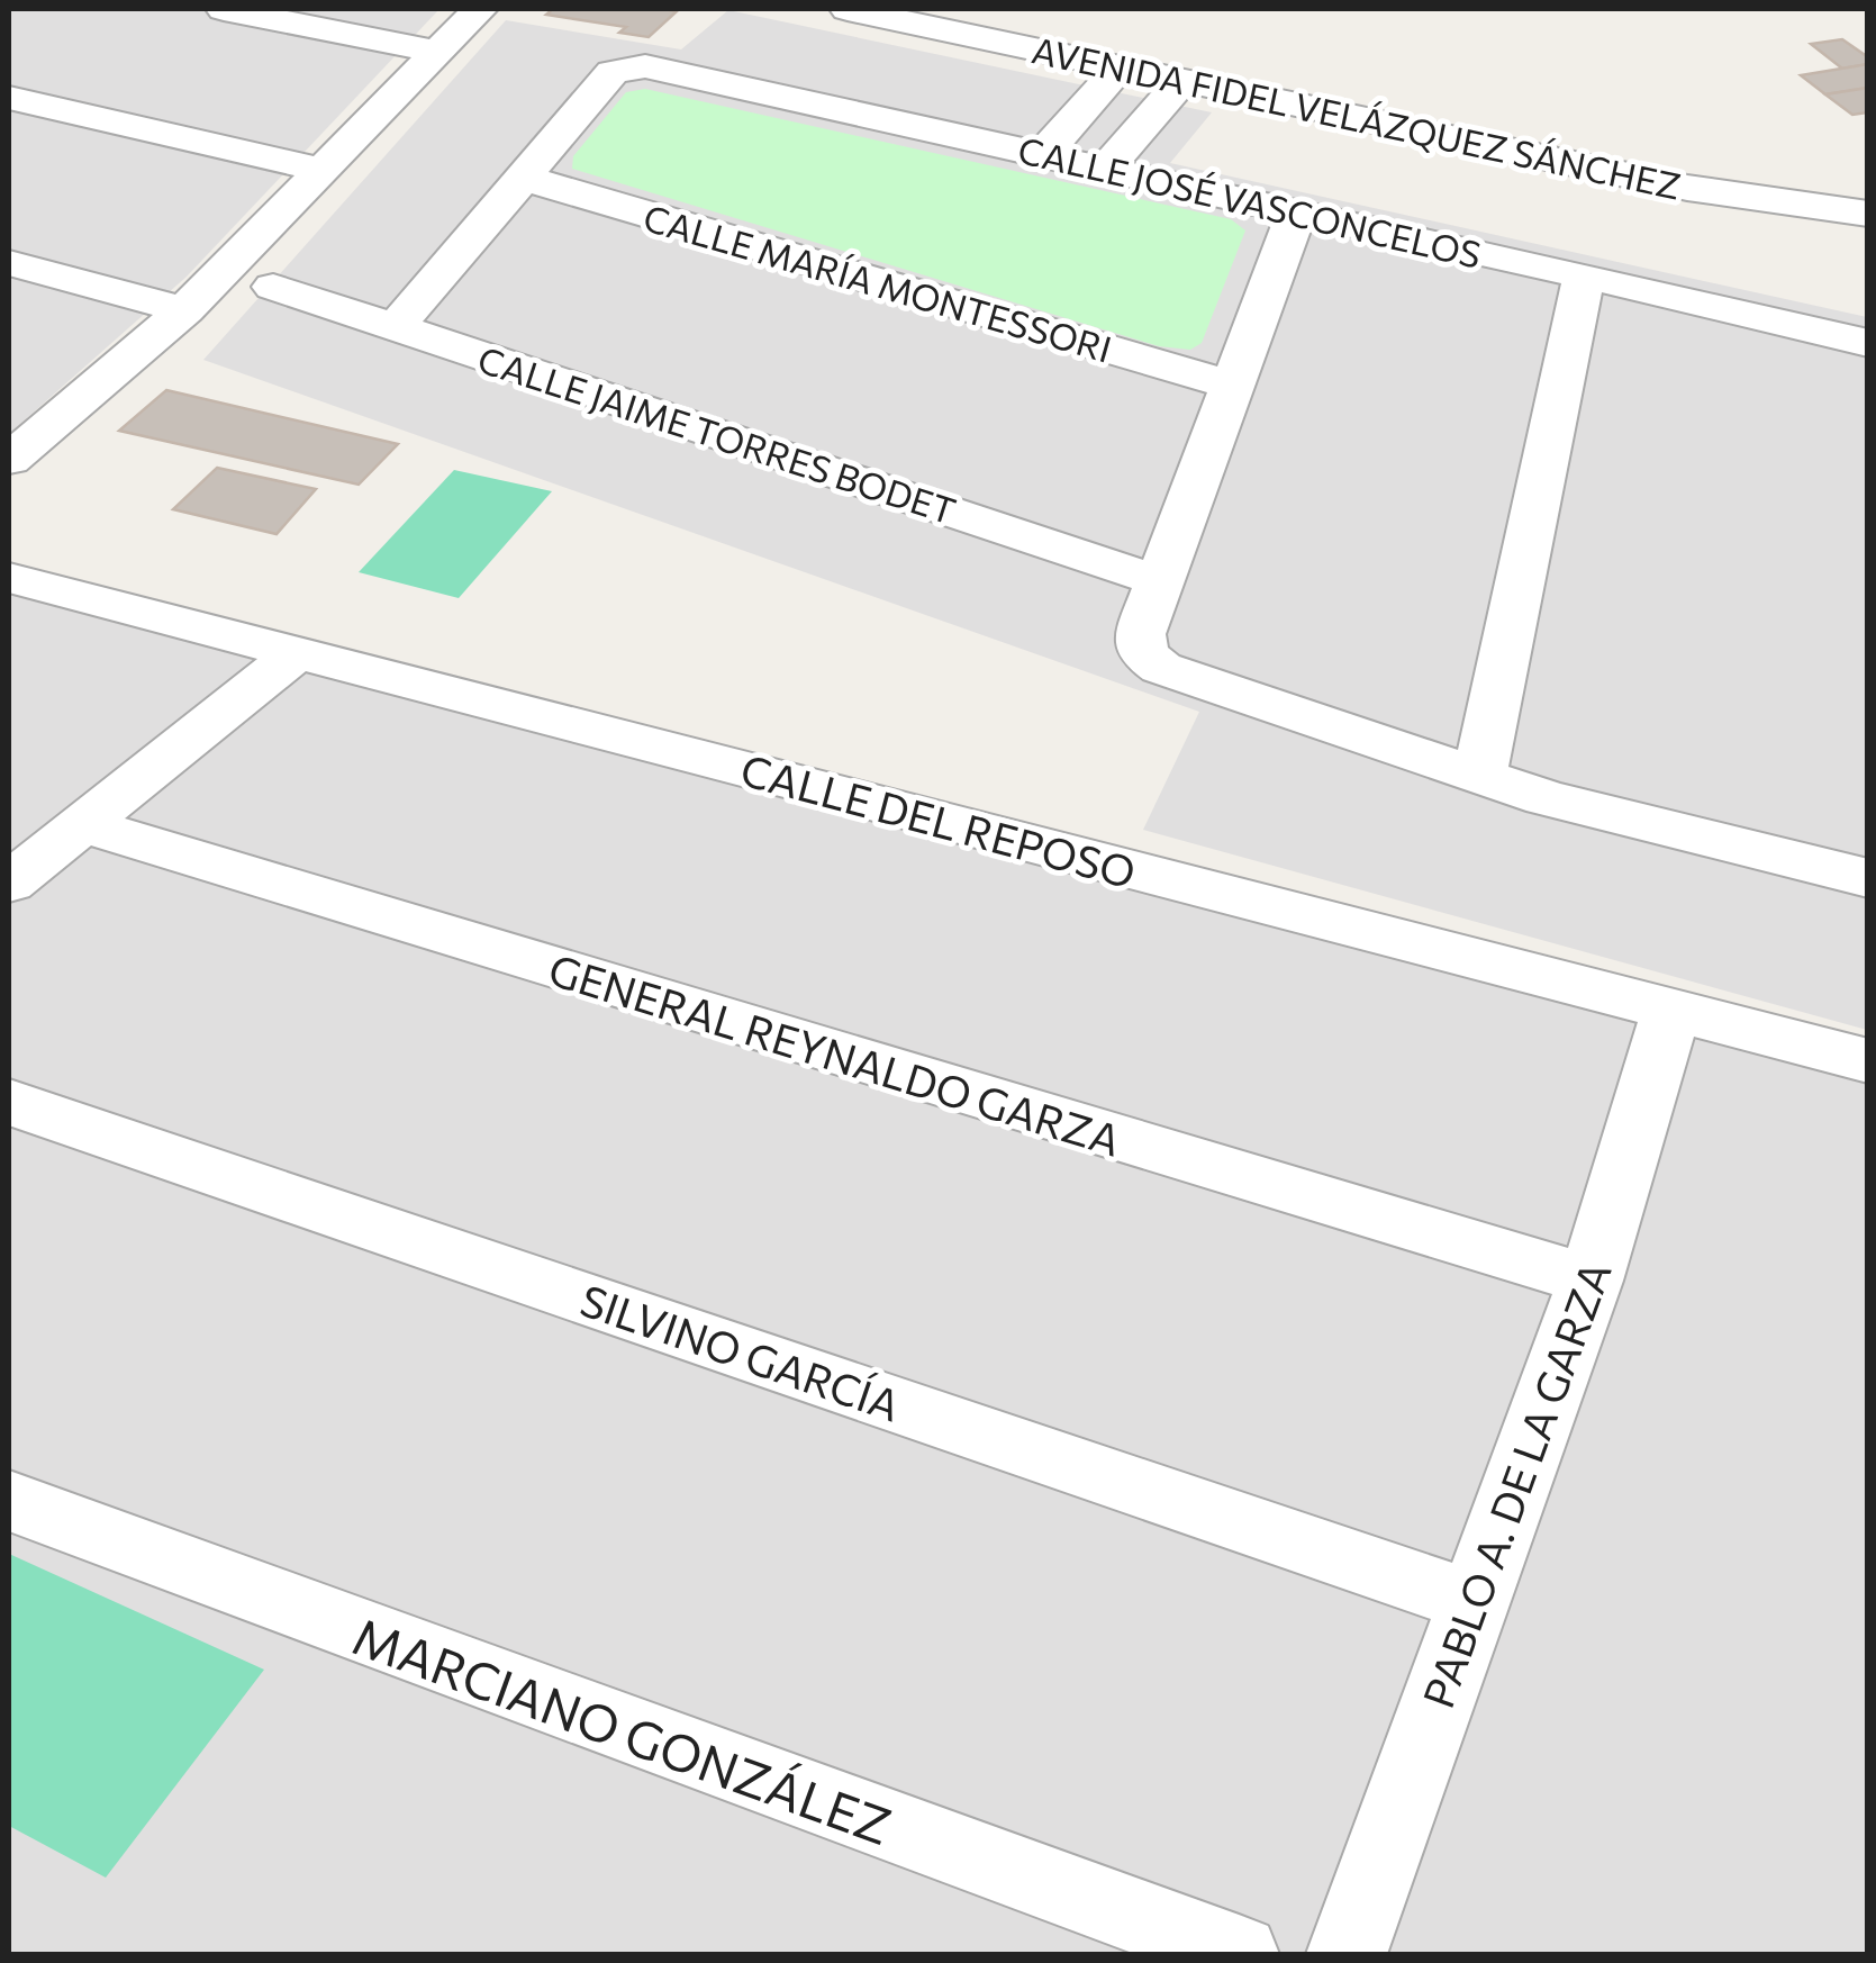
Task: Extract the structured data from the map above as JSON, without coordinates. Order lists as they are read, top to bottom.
{
  "streets": {
    "street": [
      "AVENIDA FIDEL VELÁZQUEZ SÁNCHEZ",
      "CALLE JOSÉ VASCONCELOS",
      "CALLE MARÍA MONTESSORI",
      "CALLE JAIME TORRES BODET",
      "CALLE DEL REPOSO",
      "GENERAL REYNALDO GARZA",
      "SILVINO GARCÍA",
      "PABLO A. DE LA GARZA",
      "MARCIANO GONZÁLEZ"
    ]
  },
  "crossings": [
    ["CALLE JOSÉ VASCONCELOS", "CALLE MARÍA MONTESSORI"],
    ["CALLE DEL REPOSO", "PABLO A. DE LA GARZA"],
    ["GENERAL REYNALDO GARZA", "PABLO A. DE LA GARZA"],
    ["SILVINO GARCÍA", "PABLO A. DE LA GARZA"]
  ]
}
